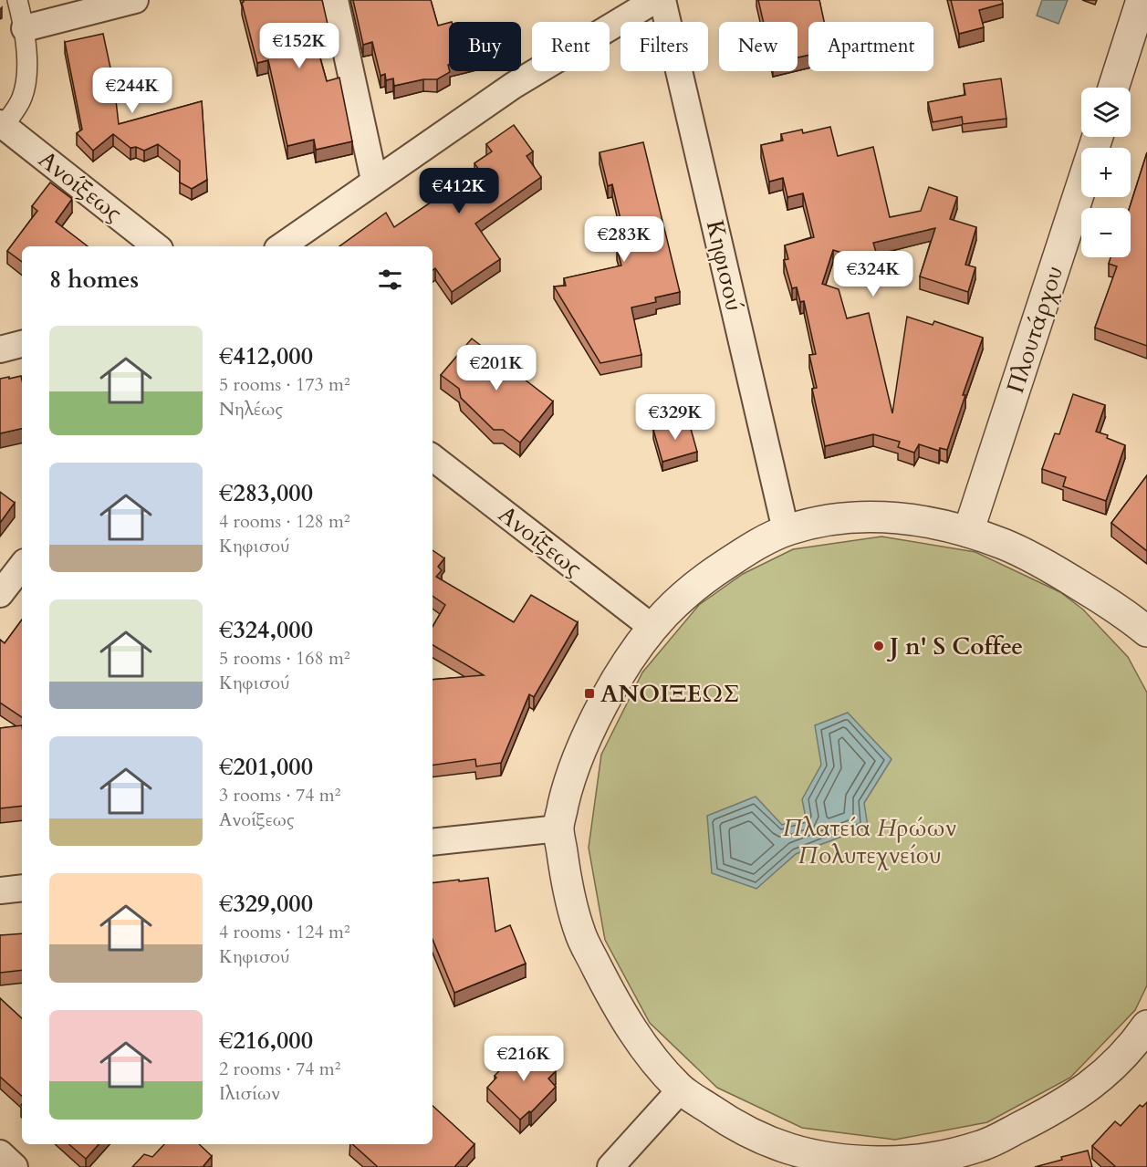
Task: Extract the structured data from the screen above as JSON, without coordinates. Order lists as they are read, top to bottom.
{
  "streets": {
    "street": ["Ανοίξεως", "Κηφισού", "Πλουτάρχου"]
  },
  "parks": ["Πλατεία Ηρώων Πολυτεχνείου"],
  "places": {
    "other": ["J n' S Coffee"],
    "transit": ["ΑΝΟΙΞΕΩΣ"]
  },
  "page": {
    "chip": [
      "Buy",
      "Rent",
      "Filters",
      "New",
      "Apartment"
    ],
    "price": [
      "€152K",
      "€244K",
      "€412K",
      "€283K",
      "€324K",
      "€201K",
      "€329K",
      "€216K"
    ],
    "map_buttons": ["+", "−"],
    "heading": "8 homes",
    "list": [
      {
        "name": "€412,000",
        "note": "5 rooms · 173 m² · Νηλέως"
      },
      {
        "name": "€283,000",
        "note": "4 rooms · 128 m² · Κηφισού"
      },
      {
        "name": "€324,000",
        "note": "5 rooms · 168 m² · Κηφισού"
      },
      {
        "name": "€201,000",
        "note": "3 rooms · 74 m² · Ανοίξεως"
      },
      {
        "name": "€329,000",
        "note": "4 rooms · 124 m² · Κηφισού"
      },
      {
        "name": "€216,000",
        "note": "2 rooms · 74 m² · Ιλισίων"
      }
    ]
  }
}
